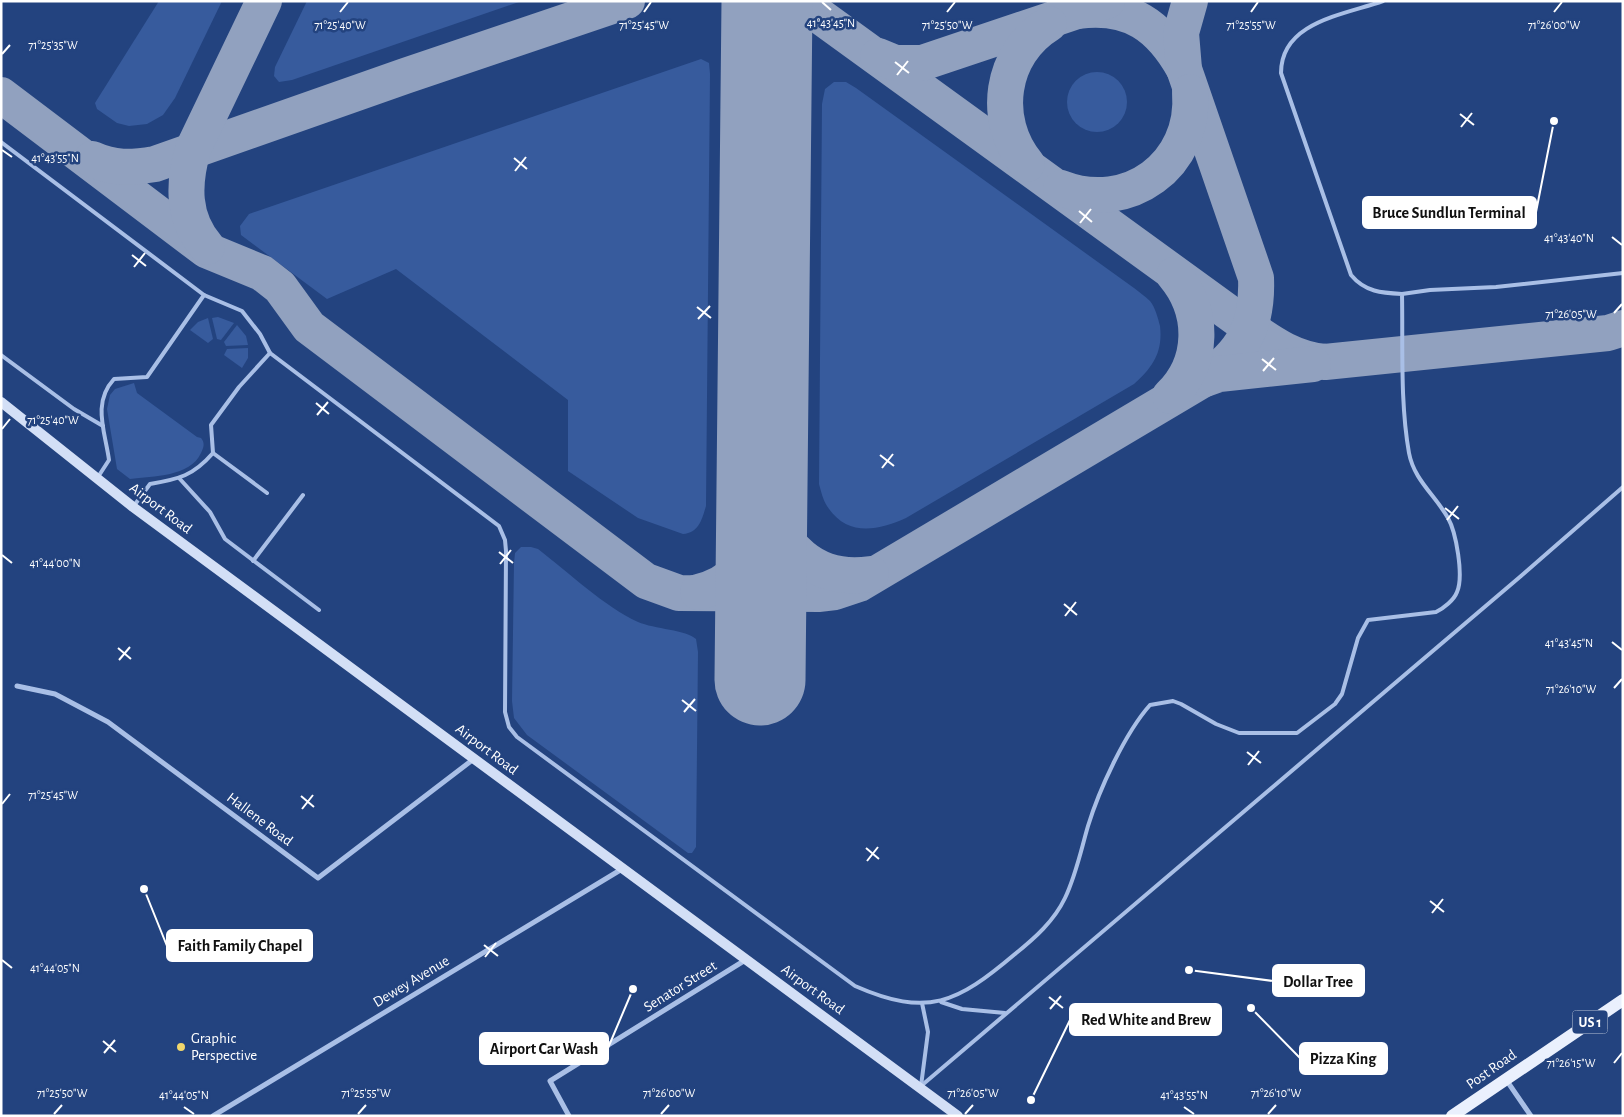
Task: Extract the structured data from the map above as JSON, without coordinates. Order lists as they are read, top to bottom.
{
  "streets": {
    "main road": ["Airport Road", "US 1", "Post Road"],
    "street": ["Hallene Road", "Dewey Avenue", "Senator Street"]
  },
  "crossings": [
    ["Airport Road", "Hallene Road"],
    ["Airport Road", "Dewey Avenue"],
    ["Airport Road", "Senator Street"]
  ],
  "places": [
    "Bruce Sundlun Terminal",
    "Faith Family Chapel",
    "Dollar Tree",
    "Airport Car Wash",
    "Pizza King",
    "Graphic Perspective",
    "Red White and Brew"
  ],
  "coordinates": [
    "41°43'45\"N",
    "71°25'40\"W",
    "71°25'45\"W",
    "71°25'50\"W",
    "71°25'55\"W",
    "71°26'00\"W",
    "71°25'35\"W",
    "41°43'55\"N",
    "41°43'40\"N",
    "71°26'05\"W",
    "41°44'00\"N",
    "71°26'10\"W",
    "41°44'05\"N",
    "71°26'15\"W"
  ]
}
